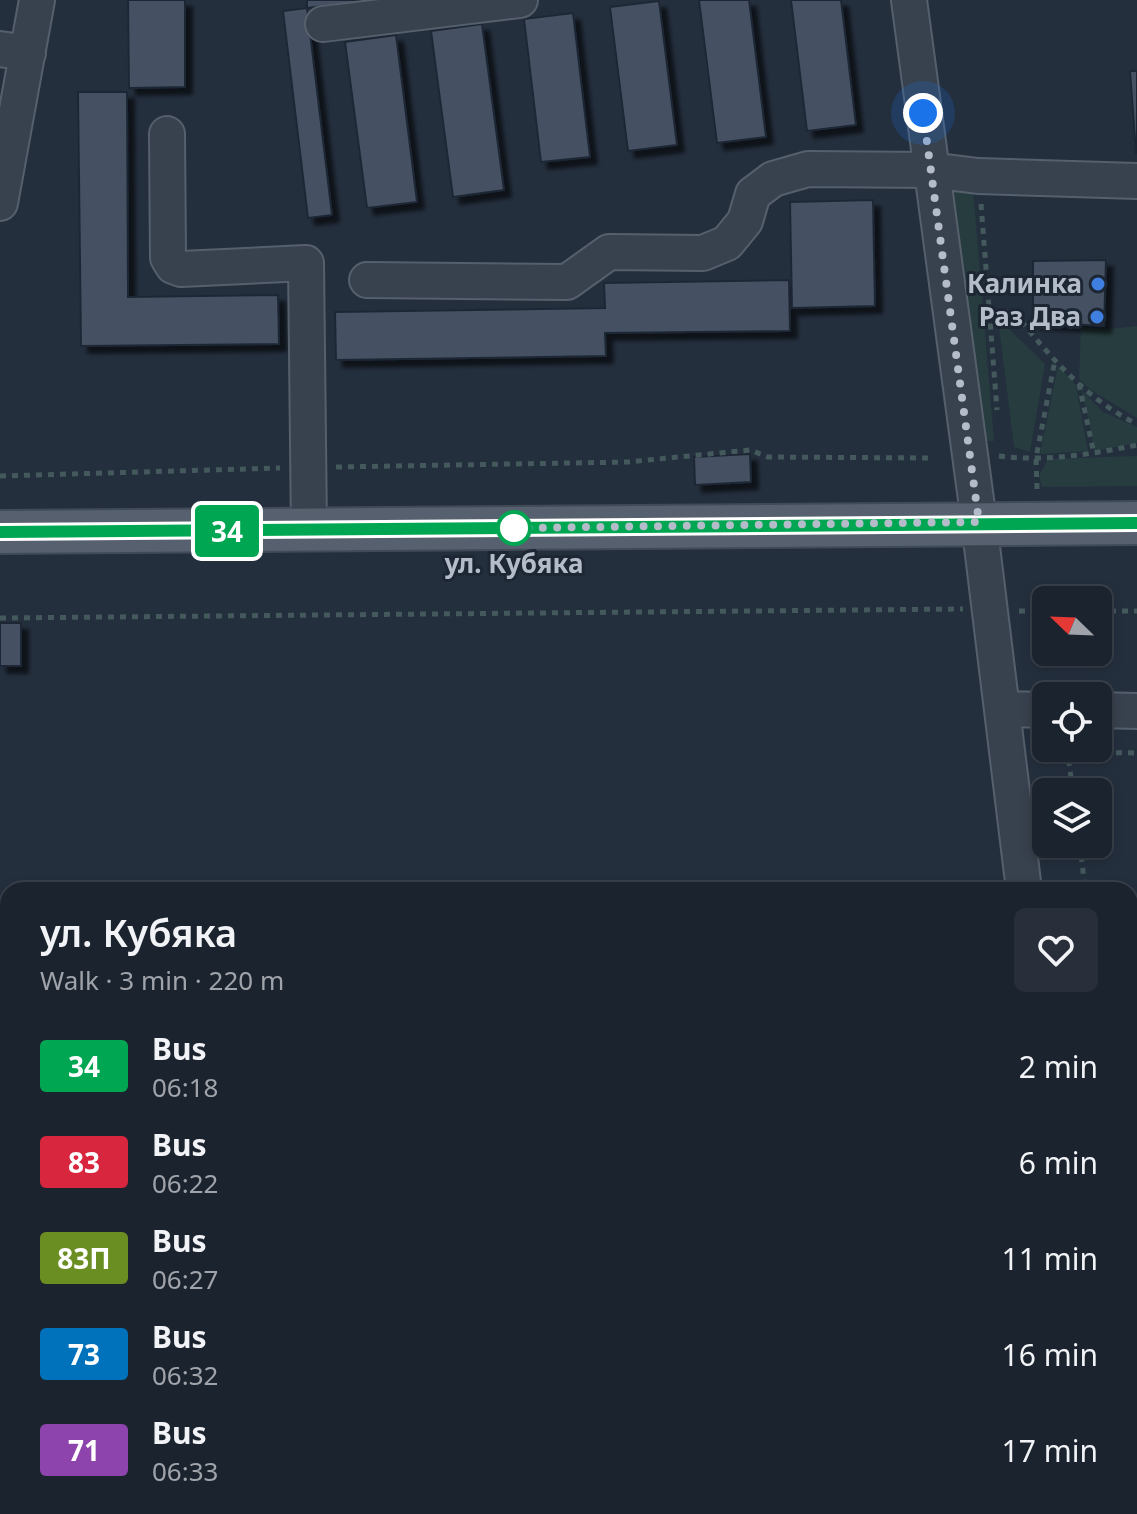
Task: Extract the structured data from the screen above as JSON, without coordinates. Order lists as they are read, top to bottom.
{
  "places": ["Калинка", "Раз Два", "ул. Кубяка"],
  "lines": ["bus line 34"],
  "north": "top left",
  "page": {
    "on_map": "34",
    "heading": ["ул. Кубяка", "Walk · 3 min · 220 m"],
    "list": [
      {
        "mark": "34",
        "name": "Bus",
        "note": "06:18",
        "value": "2 min"
      },
      {
        "mark": "83",
        "name": "Bus",
        "note": "06:22",
        "value": "6 min"
      },
      {
        "mark": "83П",
        "name": "Bus",
        "note": "06:27",
        "value": "11 min"
      },
      {
        "mark": "73",
        "name": "Bus",
        "note": "06:32",
        "value": "16 min"
      },
      {
        "mark": "71",
        "name": "Bus",
        "note": "06:33",
        "value": "17 min"
      }
    ]
  }
}
